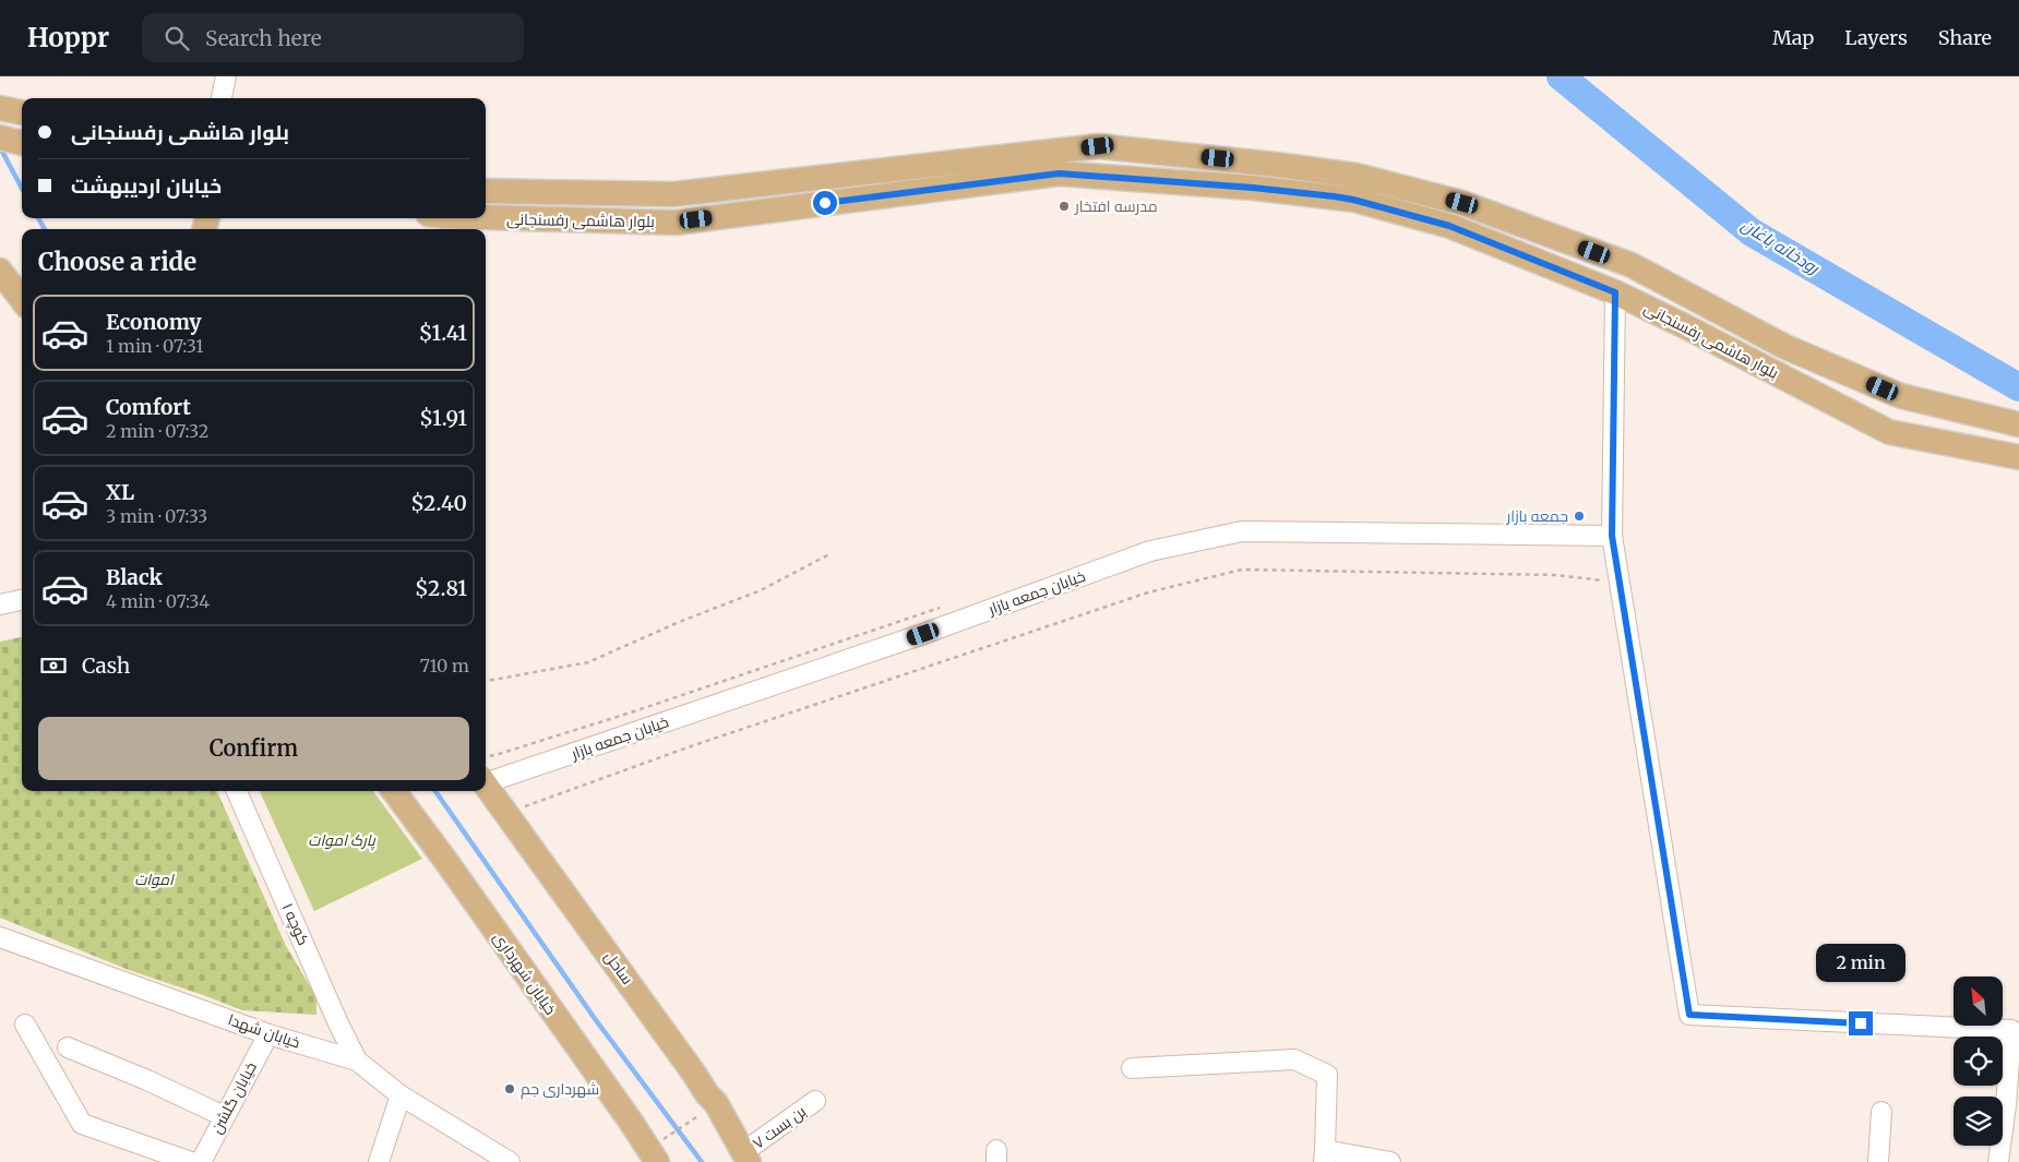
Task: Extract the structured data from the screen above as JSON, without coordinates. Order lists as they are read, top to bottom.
{
  "streets": {
    "main road": ["بلوار هاشمی رفسنجانی", "ساحل", "خیابان شهرداری"],
    "street": [
      "خیابان جمعه بازار",
      "کوچه ۱",
      "خیابان شهدا",
      "خیابان گلشن",
      "بن بست ۷"
    ]
  },
  "crossings": [
    ["کوچه ۱", "خیابان شهدا"],
    ["ساحل", "بن بست ۷"],
    ["خیابان شهدا", "خیابان گلشن"]
  ],
  "water": ["رودخانه باغان"],
  "parks": ["پارک اموات", "اموات"],
  "places": ["مدرسه افتخار", "جمعه بازار", "شهرداری جم"],
  "north": "top left",
  "page": {
    "header": "Hoppr",
    "search": "Search here",
    "nav": ["Map", "Layers", "Share"],
    "banner": ["بلوار هاشمی رفسنجانی", "خیابان اردیبهشت"],
    "heading": "Choose a ride",
    "list": [
      {
        "name": "Economy",
        "note": "1 min · 07:31",
        "value": "$1.41"
      },
      {
        "name": "Comfort",
        "note": "2 min · 07:32",
        "value": "$1.91"
      },
      {
        "name": "XL",
        "note": "3 min · 07:33",
        "value": "$2.40"
      },
      {
        "name": "Black",
        "note": "4 min · 07:34",
        "value": "$2.81"
      }
    ],
    "pay": ["Cash", "710 m"],
    "buttons": "Confirm",
    "bubble": "2 min"
  }
}
